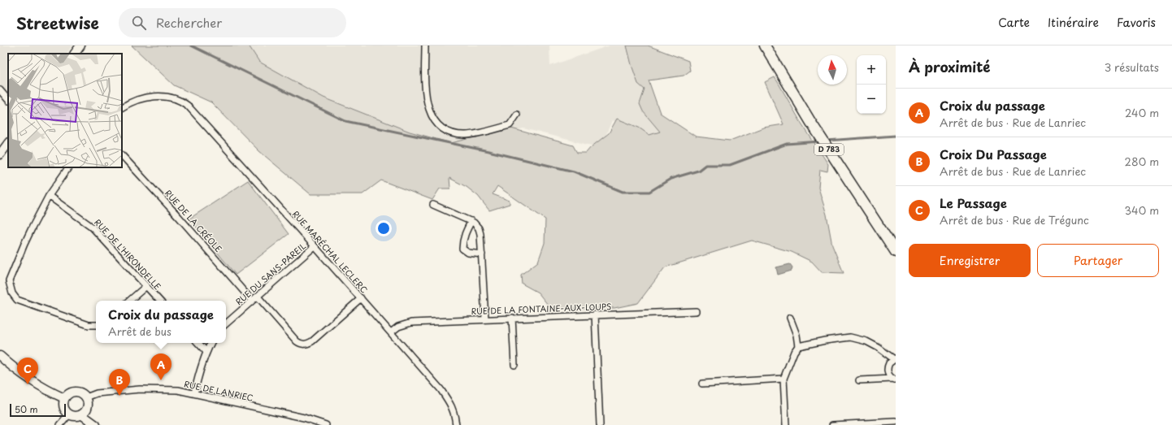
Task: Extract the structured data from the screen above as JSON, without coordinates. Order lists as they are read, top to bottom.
{
  "streets": {
    "main road": ["D 783"],
    "street": [
      "RUE DE LA CRÉOLE",
      "RUE MARÉCHAL LECLERC",
      "RUE DE L'HIRONDELLE",
      "RUE DU SANS-PAREIL",
      "RUE DE LA FONTAINE-AUX-LOUPS",
      "RUE DE LANRIEC"
    ]
  },
  "crossings": [
    ["RUE DE LA CRÉOLE", "RUE DU SANS-PAREIL"],
    ["RUE MARÉCHAL LECLERC", "RUE DU SANS-PAREIL"],
    ["RUE MARÉCHAL LECLERC", "RUE DE LA FONTAINE-AUX-LOUPS"]
  ],
  "scale_bar": "50 m",
  "north": "top",
  "page": {
    "header": "Streetwise",
    "search": "Rechercher",
    "nav": ["Carte", "Itinéraire", "Favoris"],
    "heading": ["À proximité", "3 résultats"],
    "map_buttons": ["+", "−"],
    "list": [
      {
        "mark": "A",
        "name": "Croix du passage",
        "note": "Arrêt de bus · Rue de Lanriec",
        "value": "240 m"
      },
      {
        "mark": "B",
        "name": "Croix Du Passage",
        "note": "Arrêt de bus · Rue de Lanriec",
        "value": "280 m"
      },
      {
        "mark": "C",
        "name": "Le Passage",
        "note": "Arrêt de bus · Rue de Trégunc",
        "value": "340 m"
      }
    ],
    "buttons": ["Enregistrer", "Partager"],
    "popup": ["Croix du passage", "Arrêt de bus"],
    "pins": ["A", "C", "B"],
    "scale": "50 m"
  }
}
